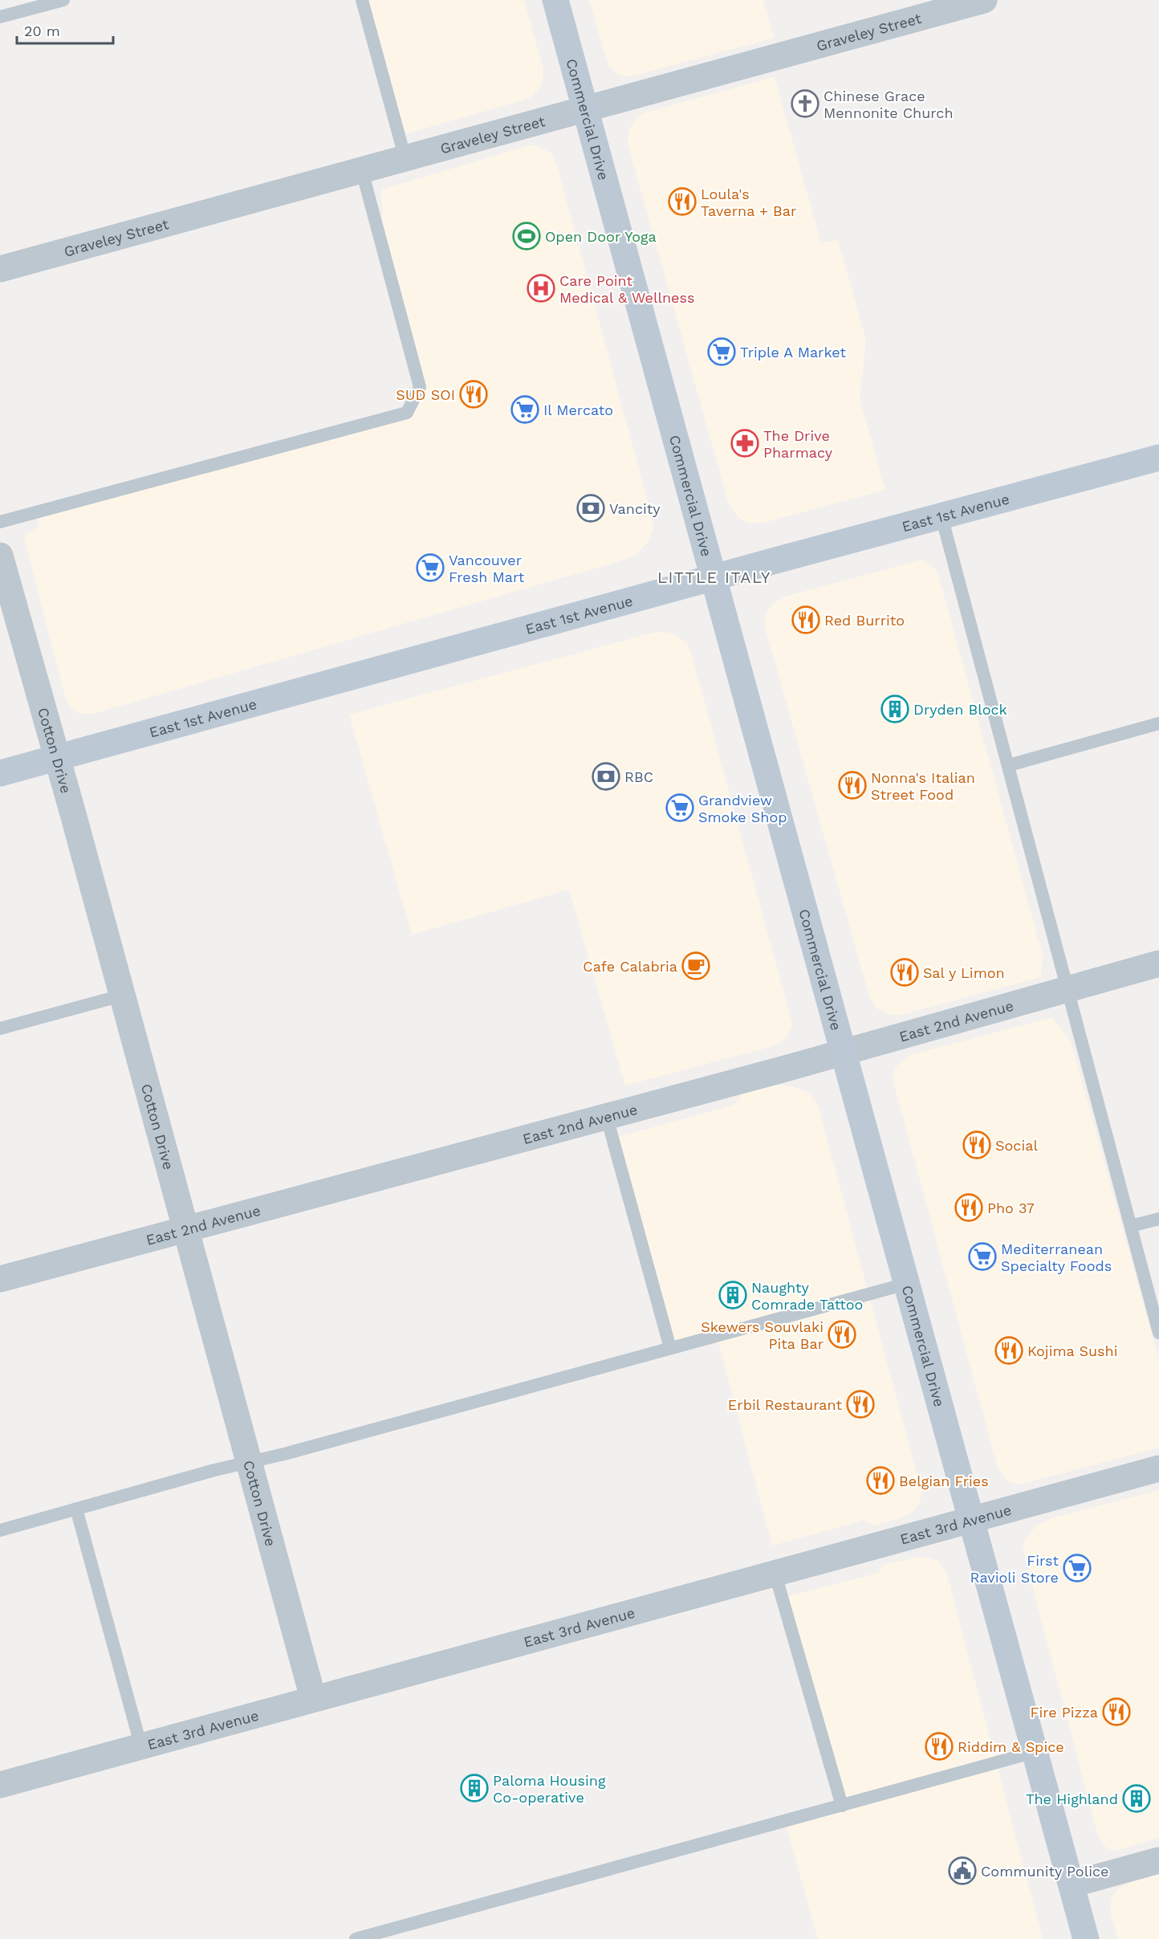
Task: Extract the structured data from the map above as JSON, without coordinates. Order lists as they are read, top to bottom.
{
  "streets": {
    "street": [
      "Graveley Street",
      "Commercial Drive",
      "East 1st Avenue",
      "Cotton Drive",
      "East 2nd Avenue",
      "East 3rd Avenue"
    ]
  },
  "crossings": [
    ["Graveley Street", "Commercial Drive"],
    ["Commercial Drive", "East 1st Avenue"],
    ["Commercial Drive", "East 2nd Avenue"],
    ["Commercial Drive", "East 3rd Avenue"],
    ["East 1st Avenue", "Cotton Drive"],
    ["Cotton Drive", "East 2nd Avenue"],
    ["Cotton Drive", "East 3rd Avenue"]
  ],
  "districts": ["LITTLE ITALY"],
  "places": {
    "church": ["Chinese Grace Mennonite Church"],
    "restaurant": [
      "Loula's Taverna + Bar",
      "SUD SOI",
      "Red Burrito",
      "Nonna's Italian Street Food",
      "Sal y Limon",
      "Social",
      "Pho 37",
      "Skewers Souvlaki Pita Bar",
      "Kojima Sushi",
      "Erbil Restaurant",
      "Belgian Fries",
      "Fire Pizza",
      "Riddim & Spice"
    ],
    "sports": ["Open Door Yoga"],
    "hospital": ["Care Point Medical & Wellness"],
    "supermarket": [
      "Triple A Market",
      "Il Mercato",
      "Vancouver Fresh Mart",
      "Grandview Smoke Shop",
      "Mediterranean Specialty Foods",
      "First Ravioli Store"
    ],
    "pharmacy": ["The Drive Pharmacy"],
    "bank": ["Vancity", "RBC"],
    "building": [
      "Dryden Block",
      "Naughty Comrade Tattoo",
      "Paloma Housing Co-operative",
      "The Highland"
    ],
    "cafe": ["Cafe Calabria"],
    "public building": ["Community Police"]
  },
  "scale_bar": "20 m"
}
